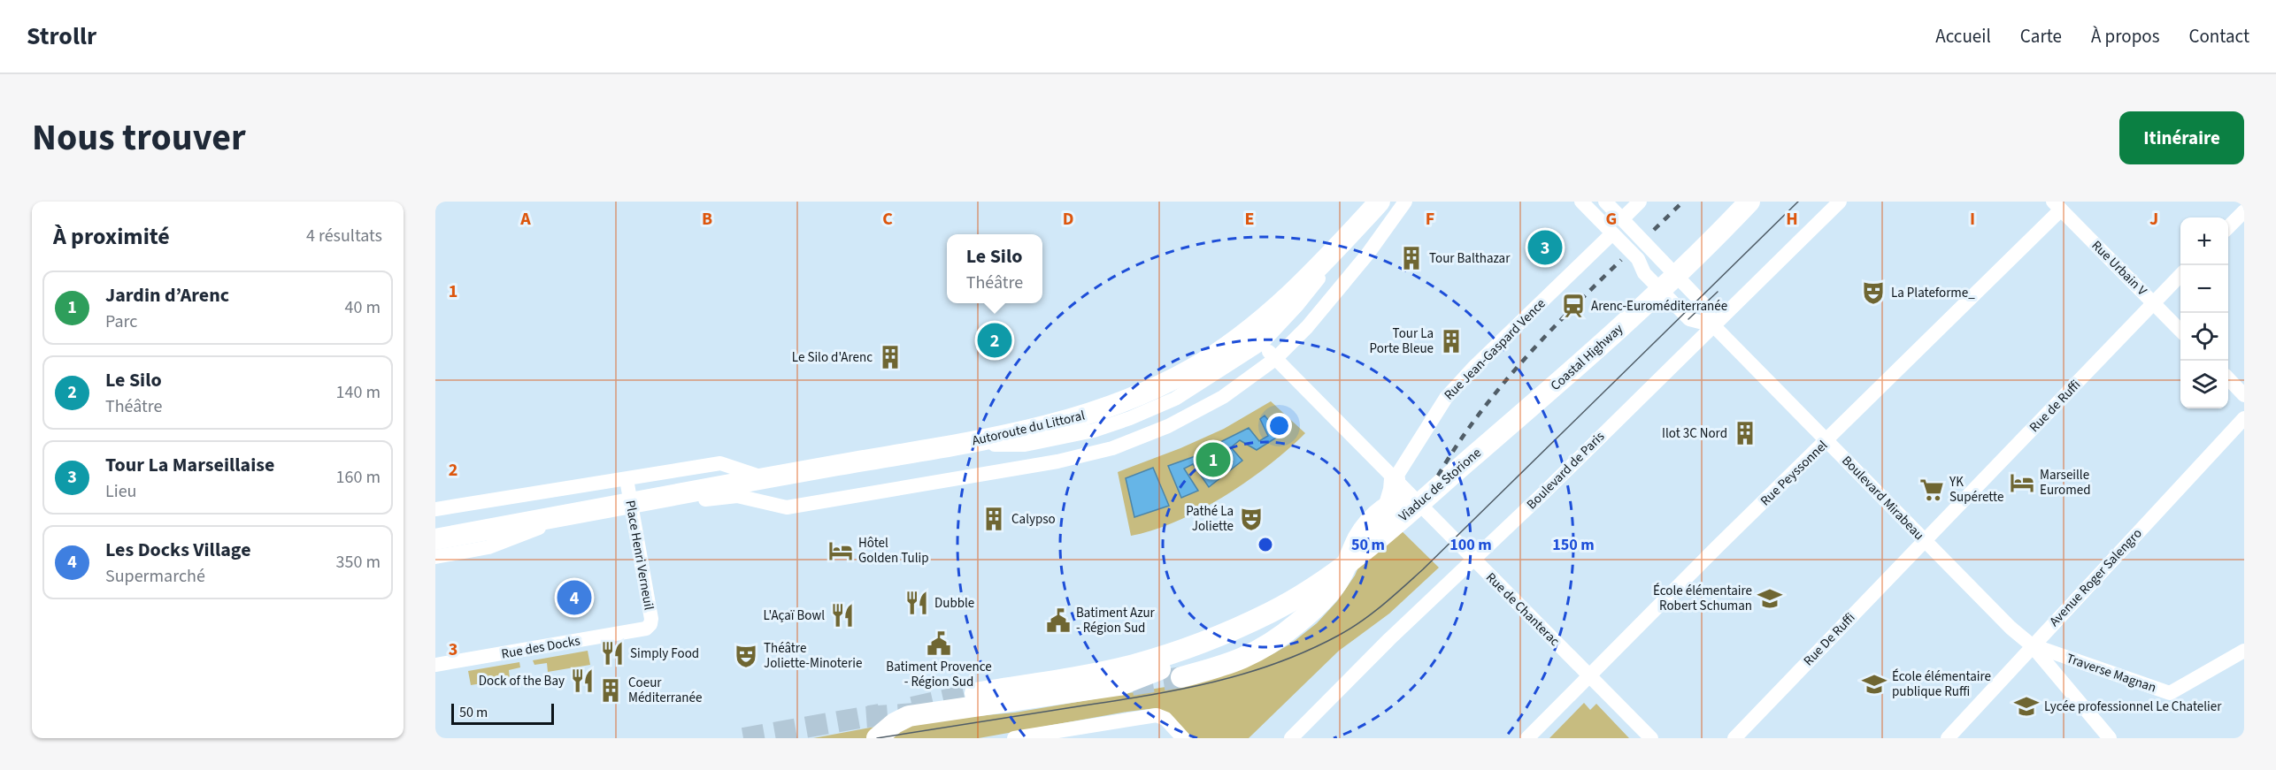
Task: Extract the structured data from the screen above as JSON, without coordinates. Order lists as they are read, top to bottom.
{
  "streets": {
    "highway": ["Coastal Highway", "Autoroute du Littoral", "Viaduc de Storione"],
    "street": [
      "Rue Urbain V",
      "Rue Jean-Gaspard Vence",
      "Rue de Ruffi",
      "Boulevard de Paris",
      "Rue Peyssonnel",
      "Boulevard Mirabeau",
      "Place Henri Verneuil",
      "Avenue Roger Salengro",
      "Rue de Chanterac",
      "Rue De Ruffi",
      "Rue des Docks",
      "Traverse Magnan"
    ]
  },
  "crossings": [
    ["Rue Urbain V", "Rue de Ruffi"],
    ["Rue Urbain V", "Rue Peyssonnel"],
    ["Rue Jean-Gaspard Vence", "Boulevard Mirabeau"],
    ["Rue Jean-Gaspard Vence", "Rue de Chanterac"],
    ["Coastal Highway", "Viaduc de Storione"],
    ["Rue de Ruffi", "Boulevard Mirabeau"],
    ["Rue de Ruffi", "Rue De Ruffi"],
    ["Boulevard de Paris", "Boulevard Mirabeau"],
    ["Boulevard de Paris", "Rue de Chanterac"],
    ["Rue Peyssonnel", "Boulevard Mirabeau"],
    ["Rue Peyssonnel", "Rue de Chanterac"],
    ["Boulevard Mirabeau", "Avenue Roger Salengro"],
    ["Boulevard Mirabeau", "Rue De Ruffi"],
    ["Boulevard Mirabeau", "Traverse Magnan"],
    ["Place Henri Verneuil", "Rue des Docks"],
    ["Avenue Roger Salengro", "Traverse Magnan"]
  ],
  "places": {
    "building": [
      "Tour Balthazar",
      "Tour La Porte Bleue",
      "Le Silo d'Arenc",
      "Ilot 3C Nord",
      "Calypso",
      "Coeur Méditerranée"
    ],
    "theatre": ["La Plateforme_", "Pathé La Joliette", "Théâtre Joliette-Minoterie"],
    "station": ["Arenc-Euroméditerranée"],
    "hotel": ["Marseille Euromed", "Hôtel Golden Tulip"],
    "supermarket": ["YK Supérette"],
    "school or university": ["École élémentaire Robert Schuman", "École élémentaire publique Ruffi", "Lycée professionnel Le Chatelier"],
    "restaurant": [
      "Dubble",
      "L'Açaï Bowl",
      "Simply Food",
      "Dock of the Bay"
    ],
    "public building": ["Batiment Azur - Région Sud", "Batiment Provence - Région Sud"]
  },
  "scale_bar": "50 m",
  "page": {
    "header": "Strollr",
    "nav": [
      "Accueil",
      "Carte",
      "À propos",
      "Contact"
    ],
    "title": "Nous trouver",
    "buttons": "Itinéraire",
    "heading": ["À proximité", "4 résultats"],
    "map_buttons": ["+", "−"],
    "pins": [
      "3",
      "2",
      "1",
      "4"
    ],
    "popup": ["Le Silo", "Théâtre"],
    "list": [
      {
        "mark": "1",
        "name": "Jardin d’Arenc",
        "note": "Parc",
        "value": "40 m"
      },
      {
        "mark": "2",
        "name": "Le Silo",
        "note": "Théâtre",
        "value": "140 m"
      },
      {
        "mark": "3",
        "name": "Tour La Marseillaise",
        "note": "Lieu",
        "value": "160 m"
      },
      {
        "mark": "4",
        "name": "Les Docks Village",
        "note": "Supermarché",
        "value": "350 m"
      }
    ],
    "scale": "50 m"
  },
  "grid": {
    "columns": [
      "A",
      "B",
      "C",
      "D",
      "E",
      "F",
      "G",
      "H",
      "I",
      "J"
    ],
    "rows": ["1", "2", "3"]
  },
  "rings": ["50 m", "100 m", "150 m"]
}
